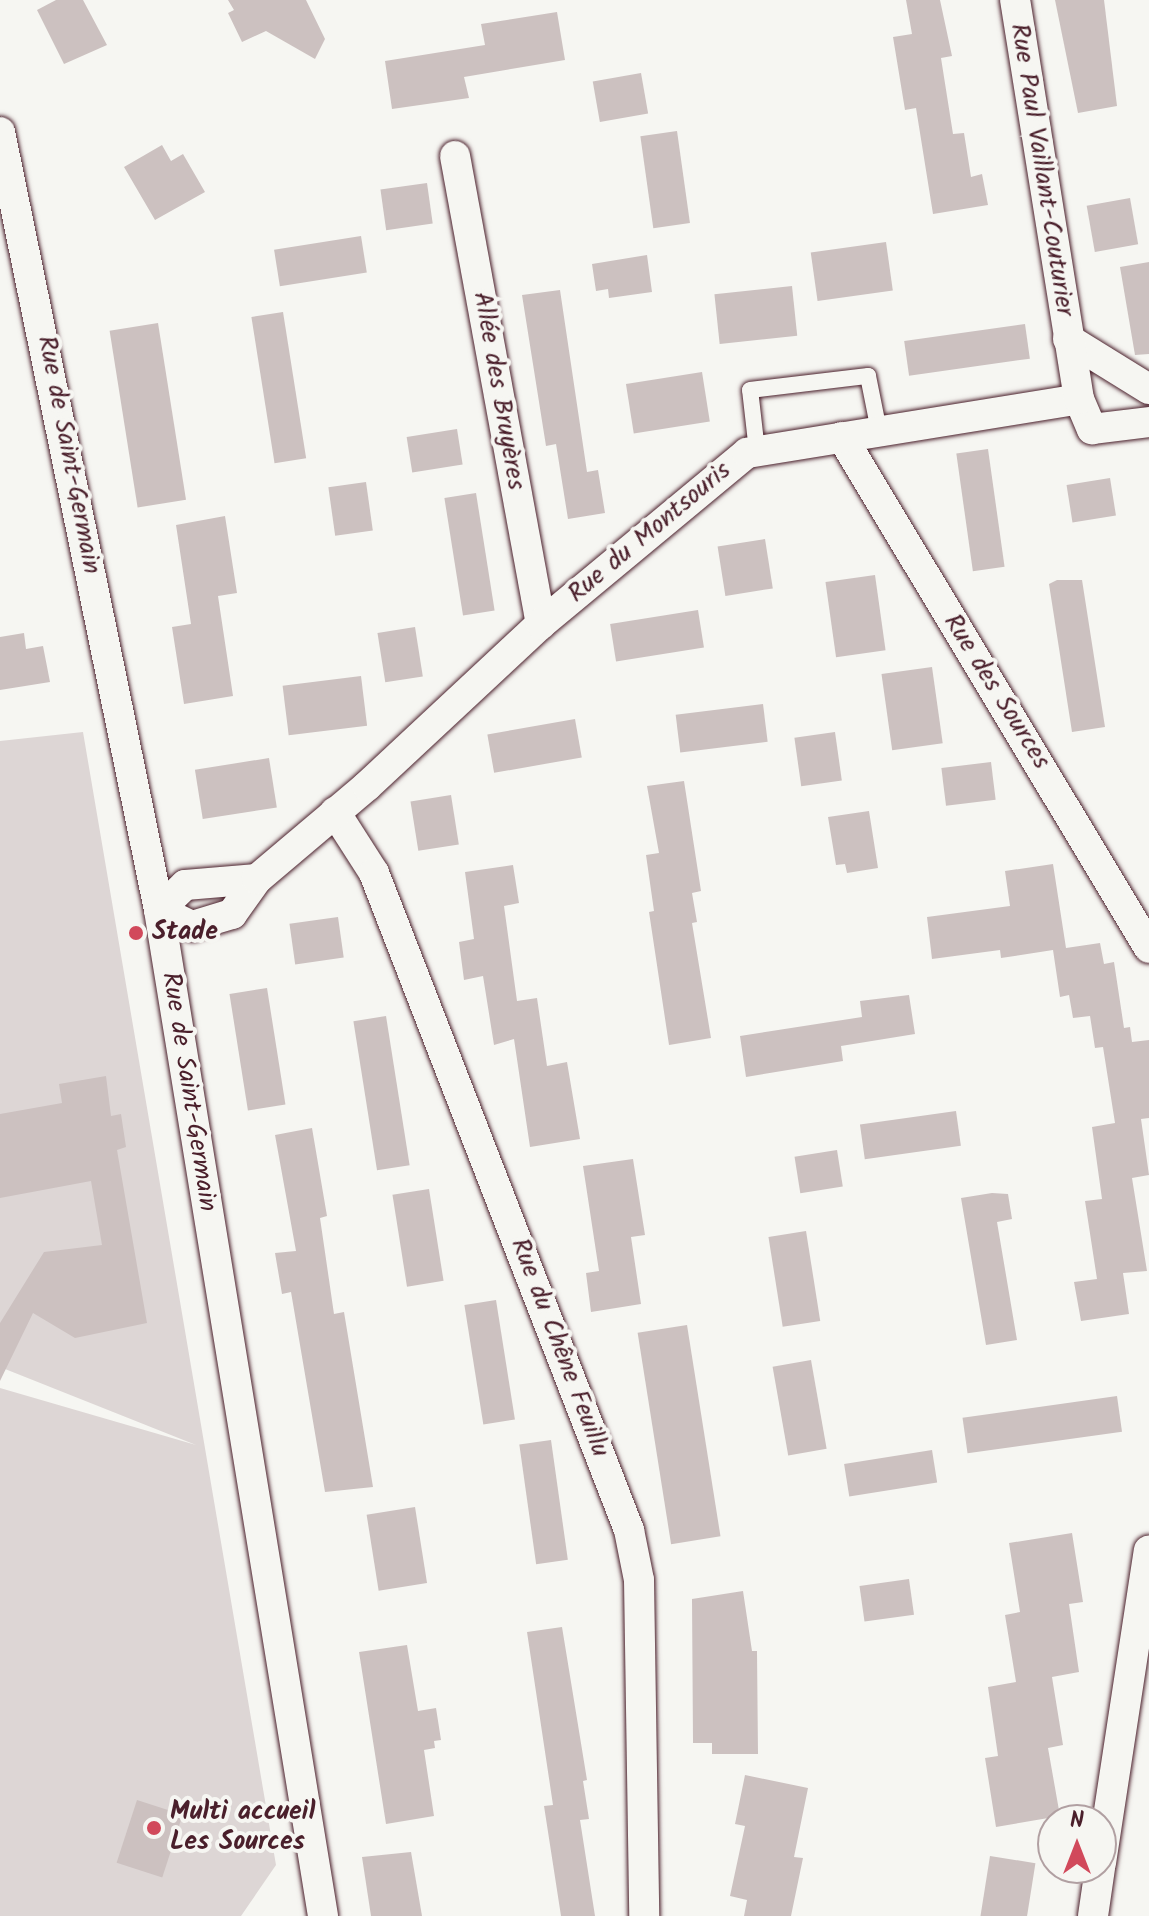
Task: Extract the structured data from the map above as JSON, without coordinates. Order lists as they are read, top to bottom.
{
  "streets": {
    "street": [
      "Rue Paul Vaillant-Couturier",
      "Allée des Bruyères",
      "Rue de Saint-Germain",
      "Rue du Montsouris",
      "Rue des Sources",
      "Rue du Chêne Feuillu"
    ]
  },
  "crossings": [
    ["Allée des Bruyères", "Rue du Montsouris"],
    ["Rue de Saint-Germain", "Rue du Montsouris"],
    ["Rue du Montsouris", "Rue des Sources"],
    ["Rue du Montsouris", "Rue du Chêne Feuillu"]
  ],
  "places": ["Stade", "Multi accueil Les Sources"],
  "north": "top"
}
